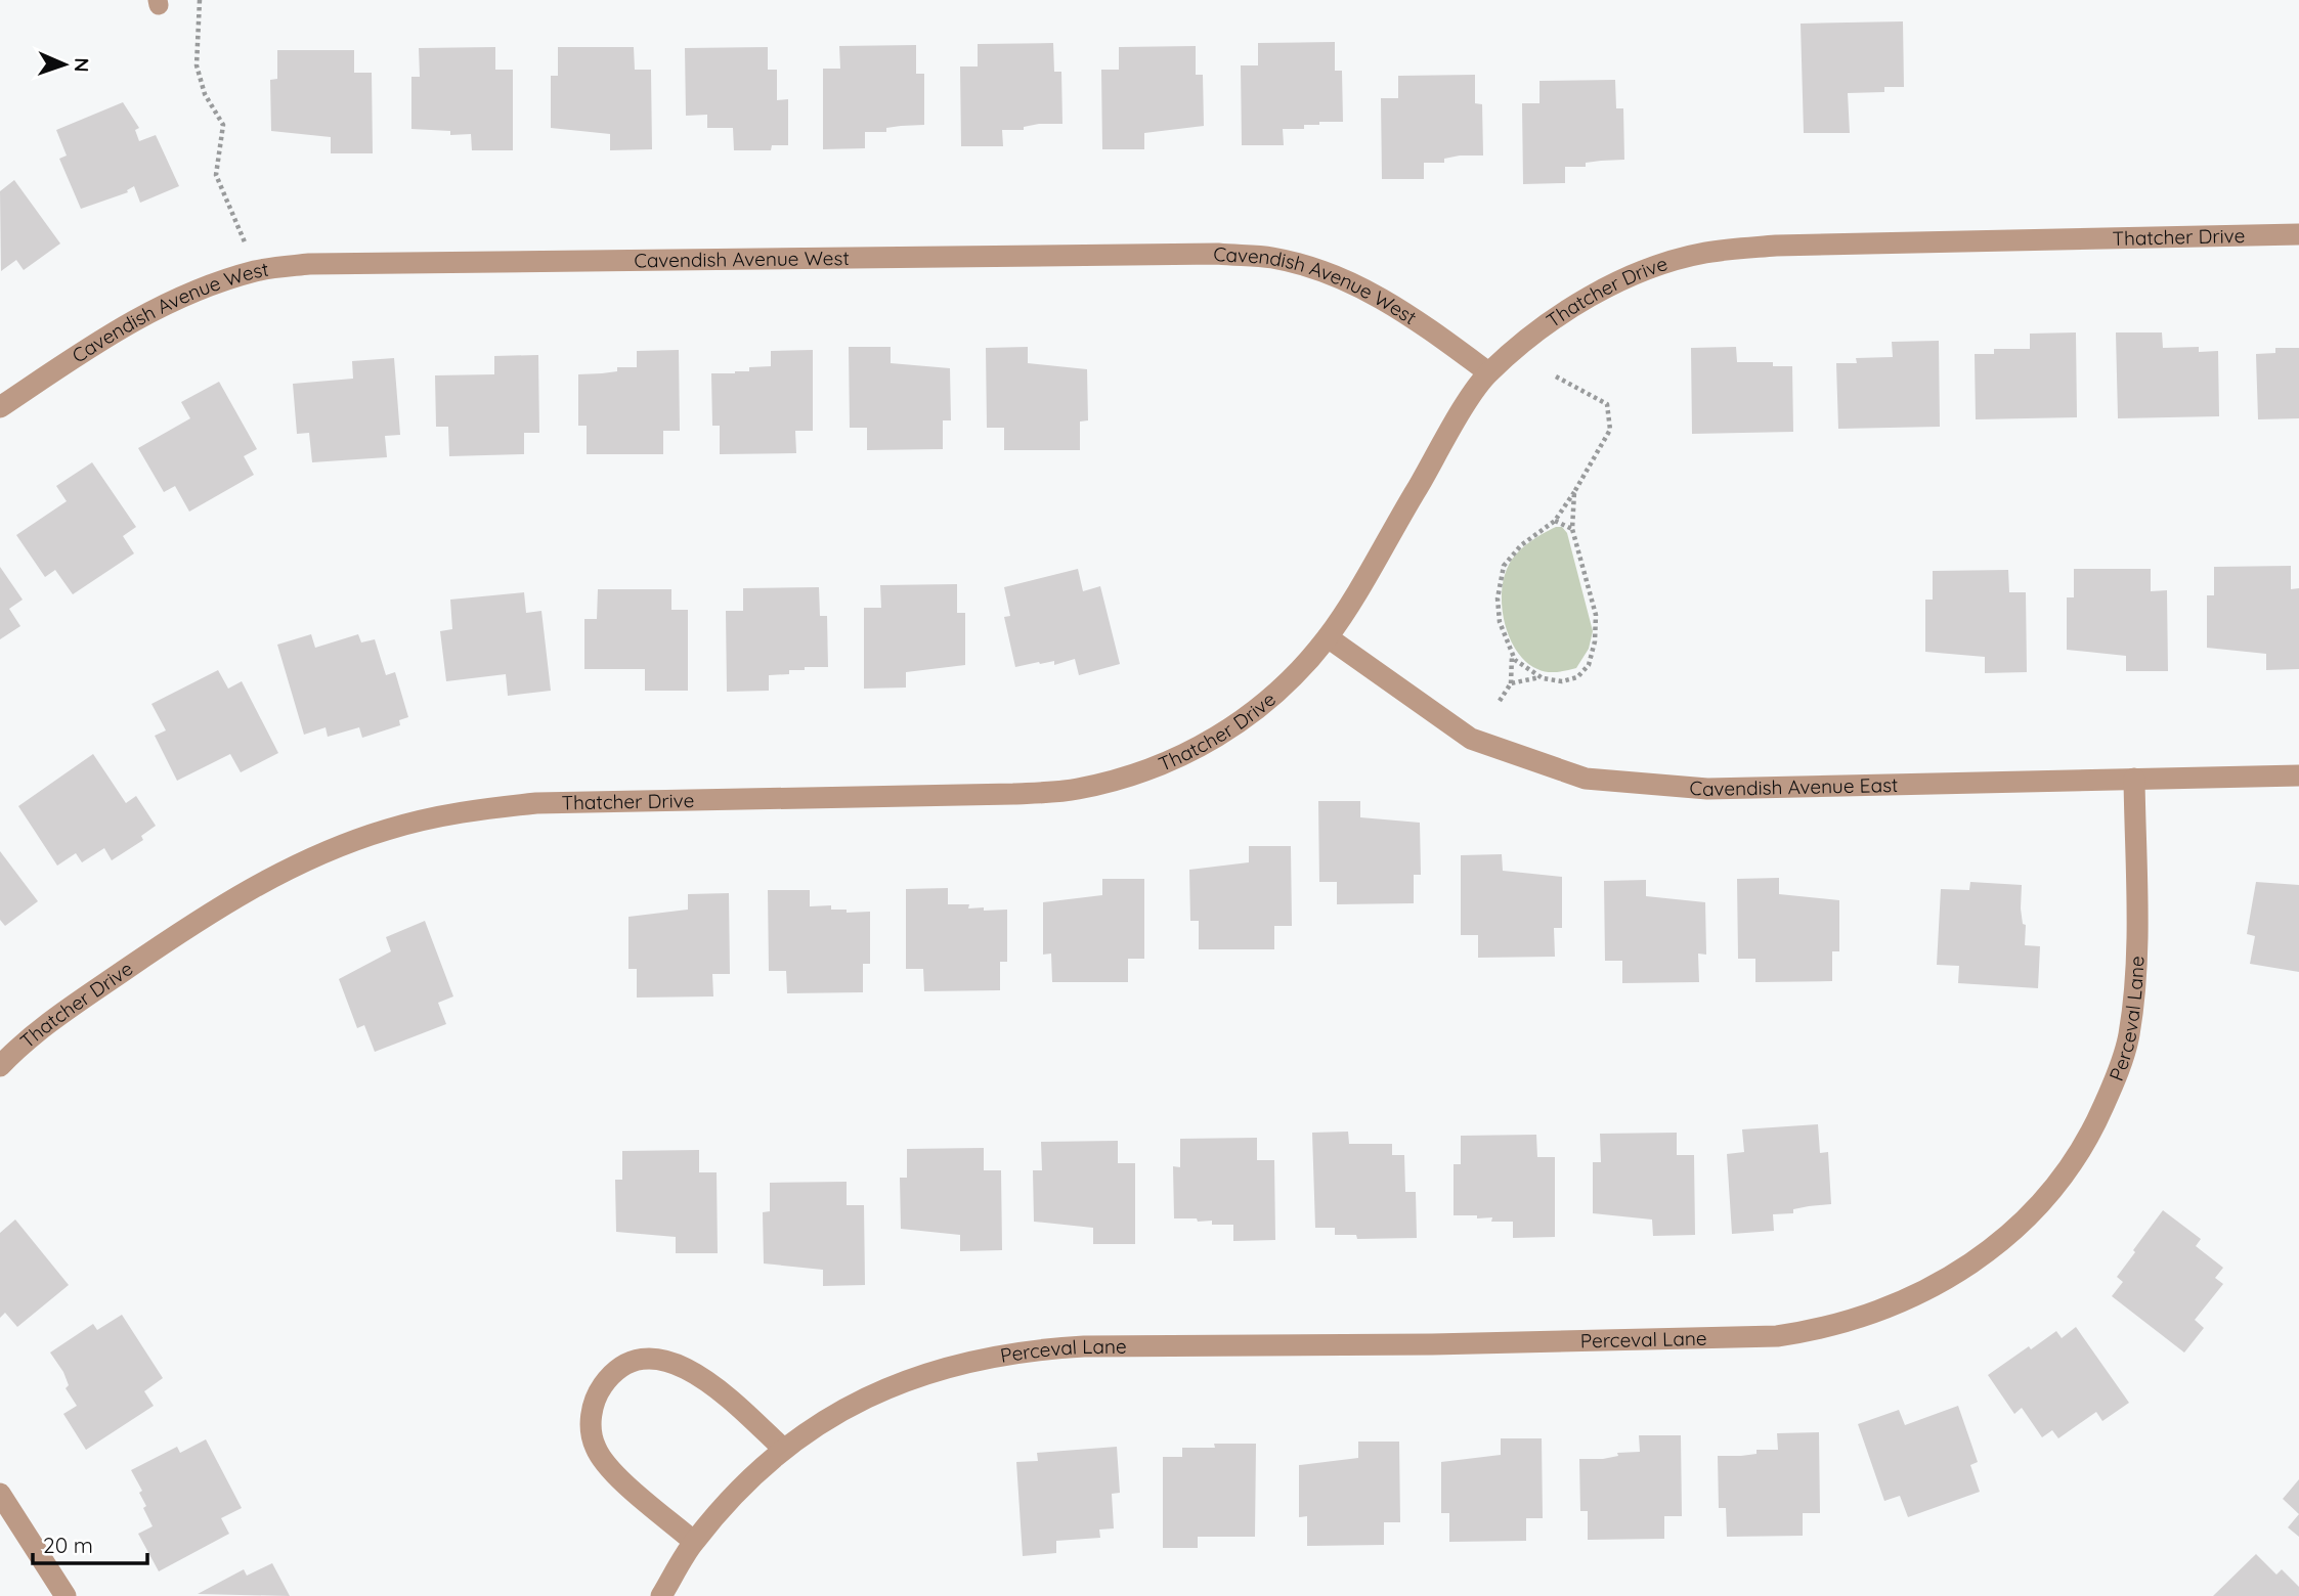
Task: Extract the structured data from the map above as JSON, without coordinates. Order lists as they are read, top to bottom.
{
  "streets": {
    "street": [
      "Thatcher Drive",
      "Cavendish Avenue West",
      "Cavendish Avenue East",
      "Perceval Lane"
    ]
  },
  "crossings": [
    ["Thatcher Drive", "Cavendish Avenue West"],
    ["Thatcher Drive", "Cavendish Avenue East"],
    ["Cavendish Avenue East", "Perceval Lane"]
  ],
  "scale_bar": "20 m",
  "north": "right"
}
